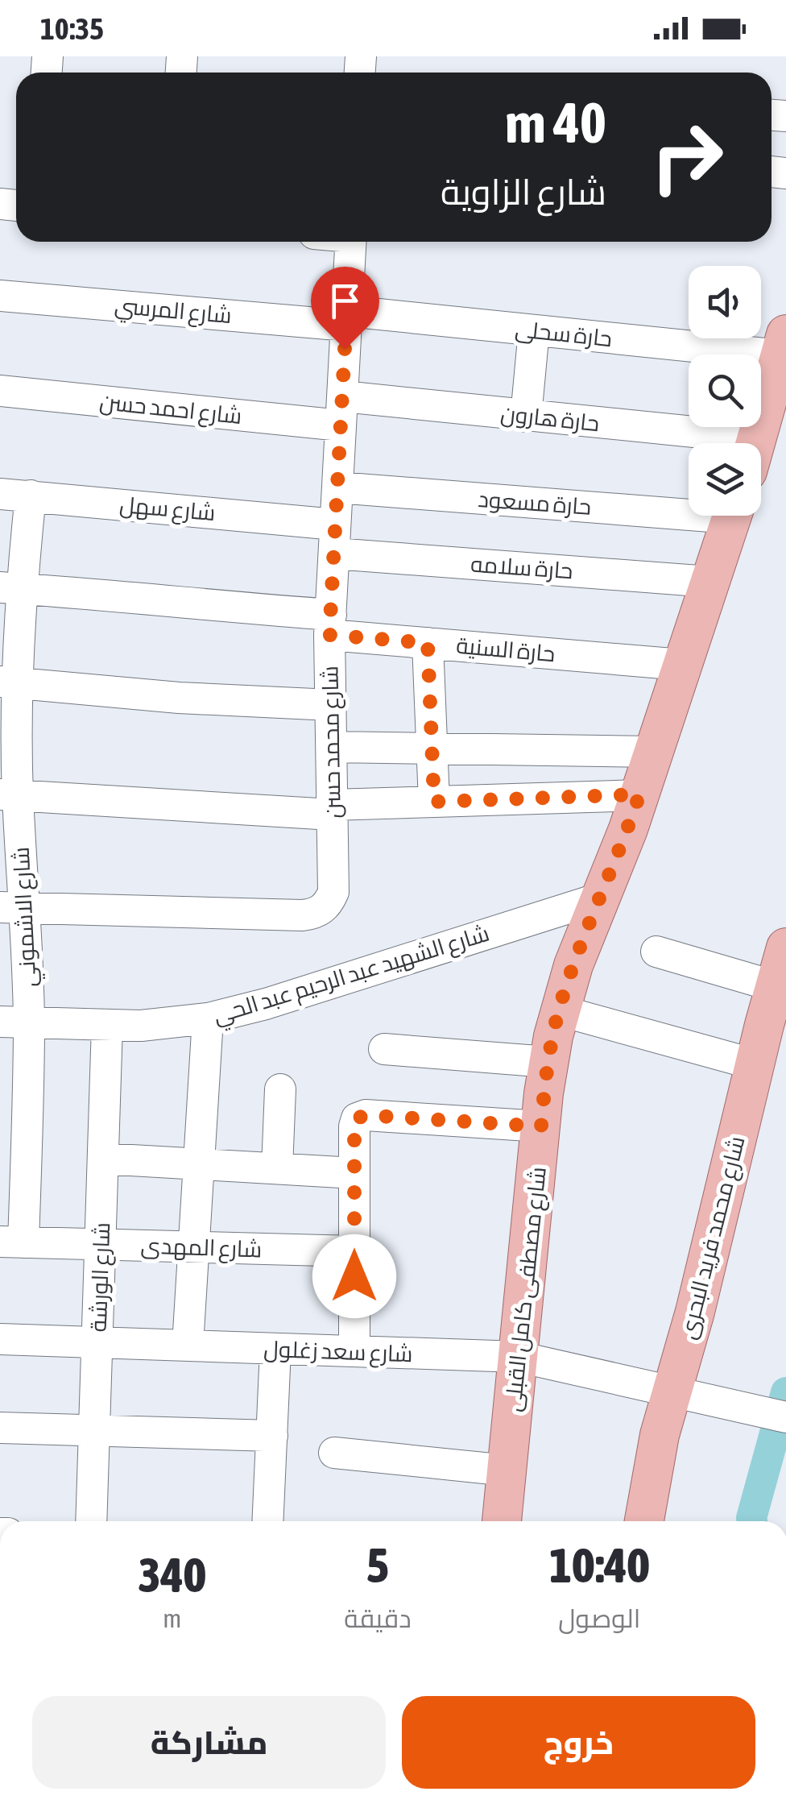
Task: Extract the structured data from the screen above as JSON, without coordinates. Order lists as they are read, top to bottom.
{
  "streets": {
    "main road": ["شارع محمد فريد البحرى", "شارع مصطفى كامل القبلى"],
    "street": [
      "شارع المرسي",
      "حارة سحلى",
      "شارع احمد حسن",
      "حارة هارون",
      "حارة مسعود",
      "شارع سهل",
      "حارة سلامه",
      "حارة السنية",
      "شارع محمد حسن",
      "شارع الاشموني",
      "شارع الشهيد عبد الرحيم عبد الحي",
      "شارع المهدى",
      "شارع الورشة",
      "شارع سعد زغلول"
    ]
  },
  "crossings": [
    ["شارع المرسي", "حارة سحلى"],
    ["شارع المرسي", "شارع محمد حسن"],
    ["حارة سحلى", "شارع محمد حسن"],
    ["شارع احمد حسن", "حارة هارون"],
    ["شارع احمد حسن", "شارع محمد حسن"],
    ["حارة هارون", "شارع محمد حسن"],
    ["حارة مسعود", "شارع محمد حسن"],
    ["شارع سهل", "حارة سلامه"],
    ["شارع سهل", "شارع محمد حسن"],
    ["شارع سهل", "شارع الاشموني"],
    ["حارة سلامه", "شارع محمد حسن"],
    ["حارة سلامه", "شارع مصطفى كامل القبلى"],
    ["حارة السنية", "شارع محمد حسن"],
    ["حارة السنية", "شارع الاشموني"],
    ["حارة السنية", "شارع مصطفى كامل القبلى"],
    ["شارع محمد حسن", "شارع الاشموني"],
    ["شارع الاشموني", "شارع الشهيد عبد الرحيم عبد الحي"],
    ["شارع الاشموني", "شارع المهدى"],
    ["شارع الشهيد عبد الرحيم عبد الحي", "شارع الورشة"],
    ["شارع الشهيد عبد الرحيم عبد الحي", "شارع مصطفى كامل القبلى"],
    ["شارع محمد فريد البحرى", "شارع سعد زغلول"],
    ["شارع المهدى", "شارع الورشة"],
    ["شارع الورشة", "شارع سعد زغلول"],
    ["شارع مصطفى كامل القبلى", "شارع سعد زغلول"]
  ],
  "page": {
    "status": "10:35",
    "turn": ["40 m", "شارع الزاوية"],
    "eta": [
      "10:40",
      "الوصول",
      "5",
      "دقيقة",
      "340",
      "m"
    ],
    "buttons": ["خروج", "مشاركة"]
  }
}
